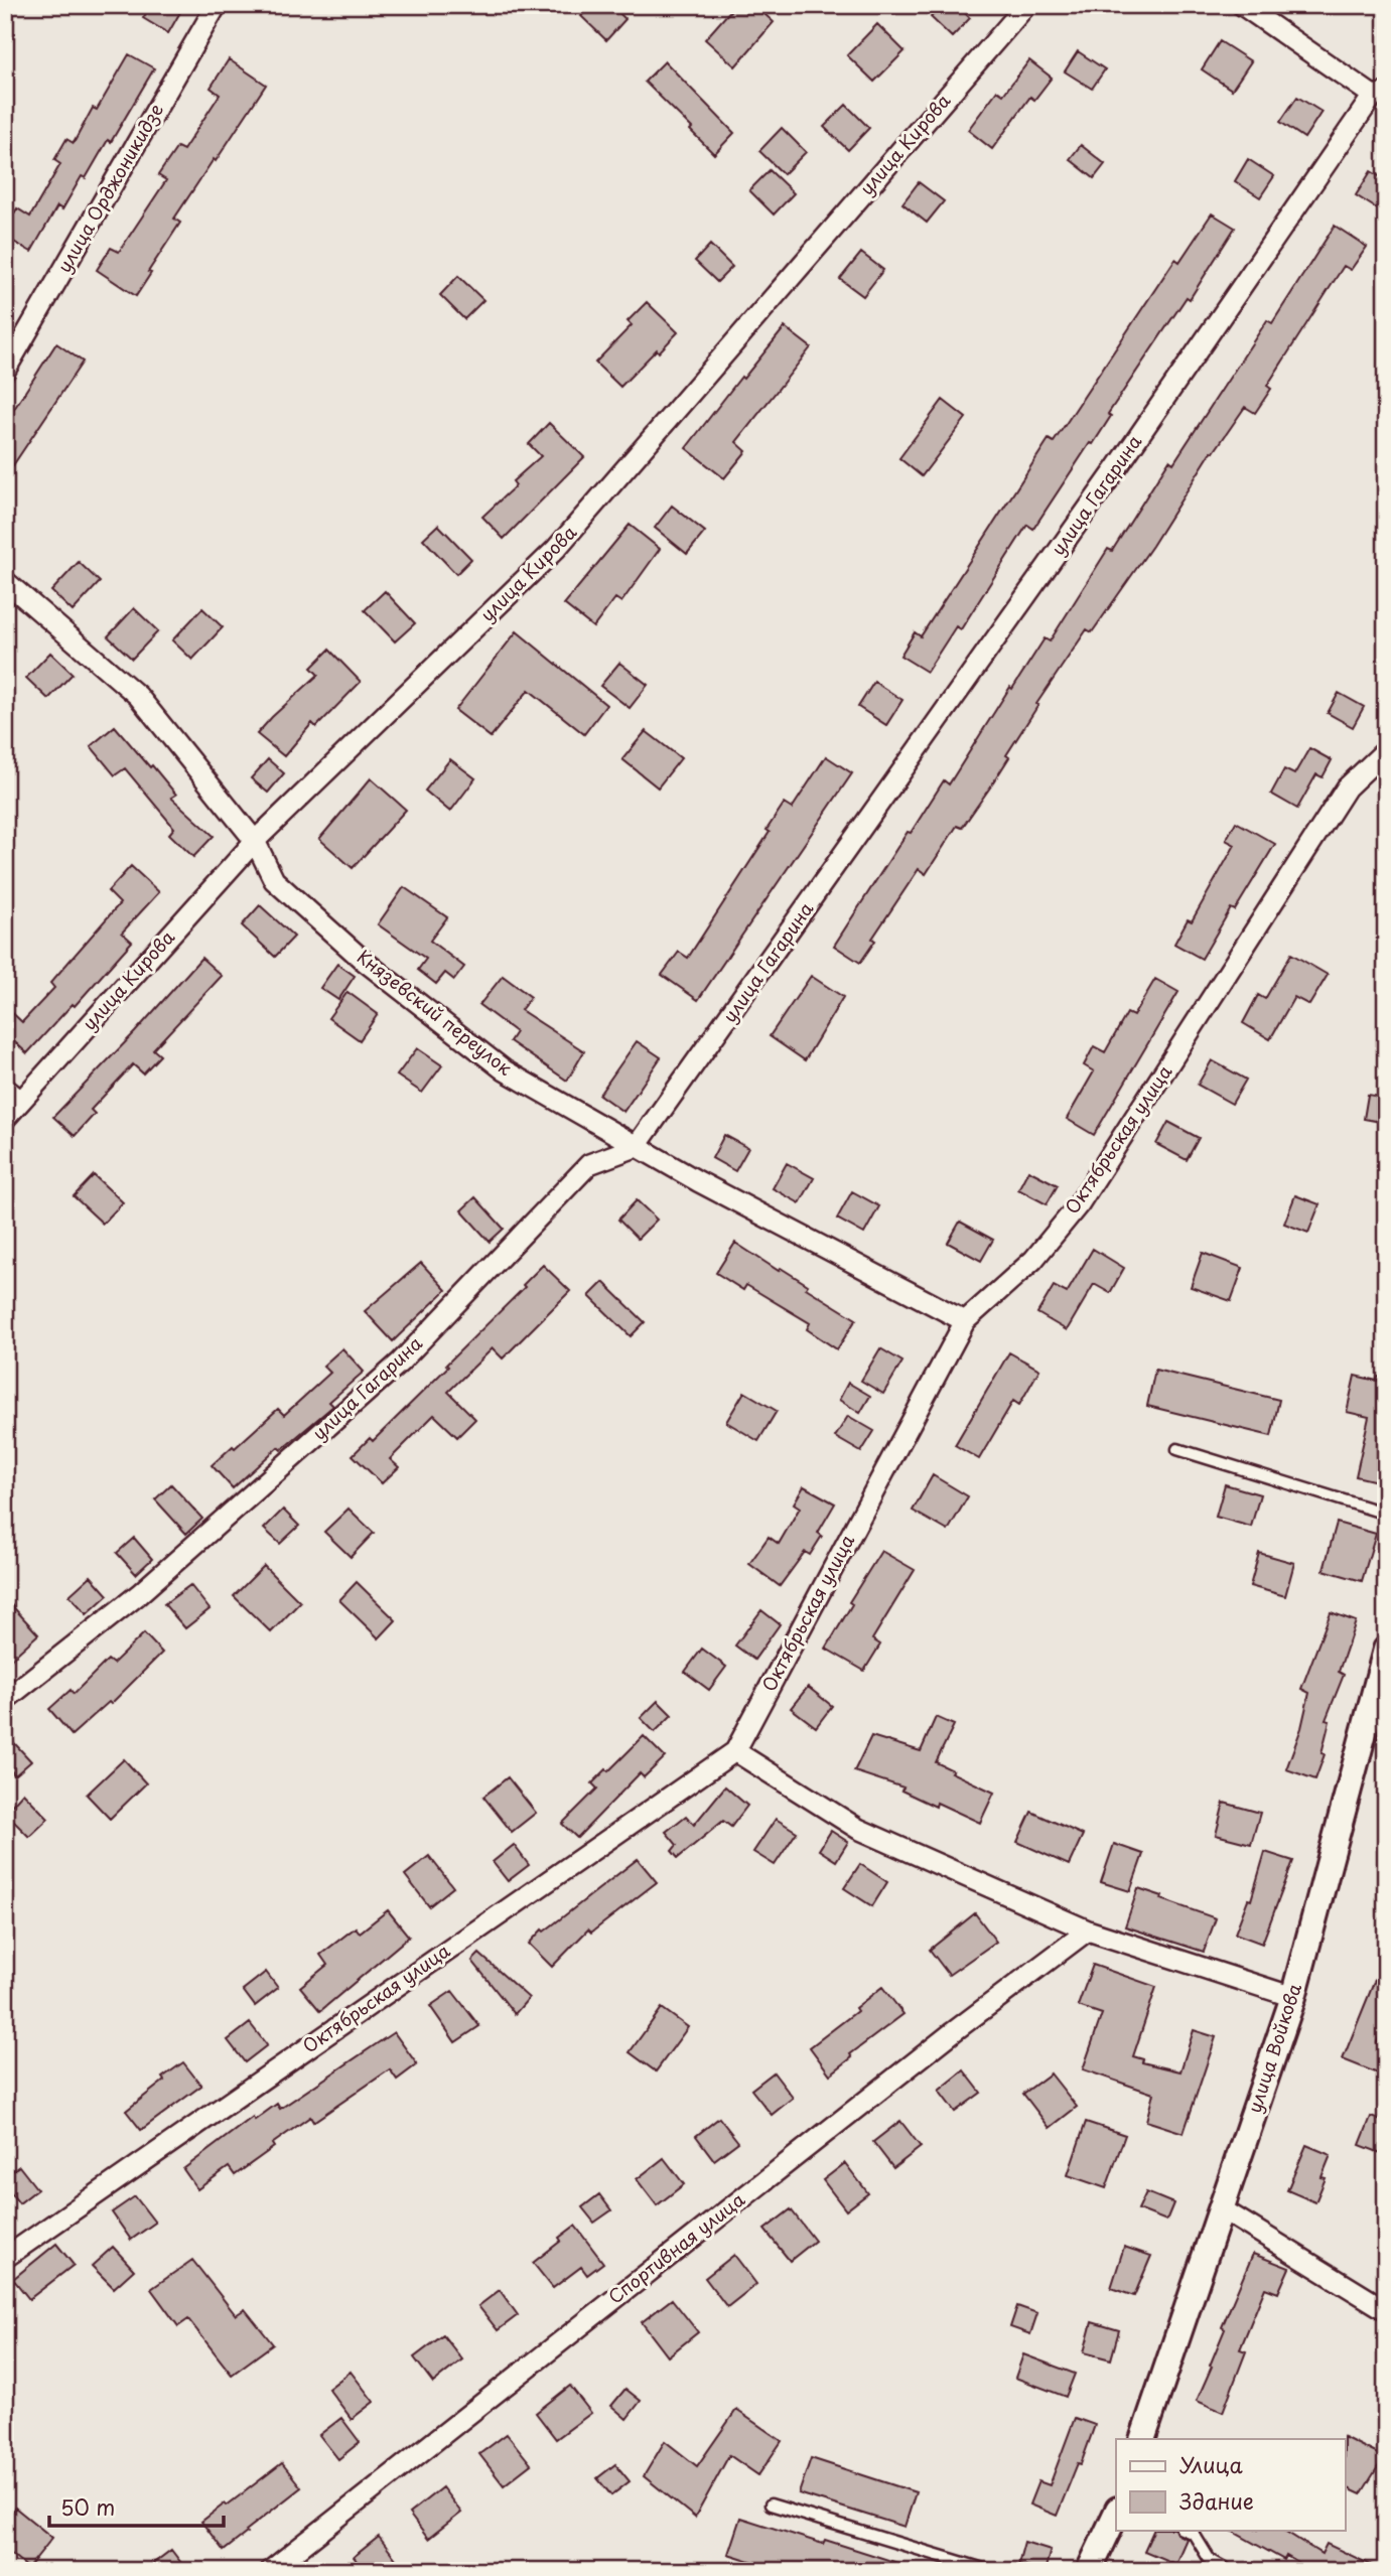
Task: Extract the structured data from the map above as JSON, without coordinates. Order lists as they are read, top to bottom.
{
  "streets": {
    "street": [
      "улица Кирова",
      "улица Орджоникидзе",
      "улица Гагарина",
      "Князевский переулок",
      "Октябрьская улица",
      "улица Войкова",
      "Спортивная улица"
    ]
  },
  "crossings": [
    ["улица Кирова", "Князевский переулок"],
    ["улица Гагарина", "Князевский переулок"],
    ["Князевский переулок", "Октябрьская улица"]
  ],
  "legend": ["Улица", "Здание"],
  "scale_bar": "50 m"
}
